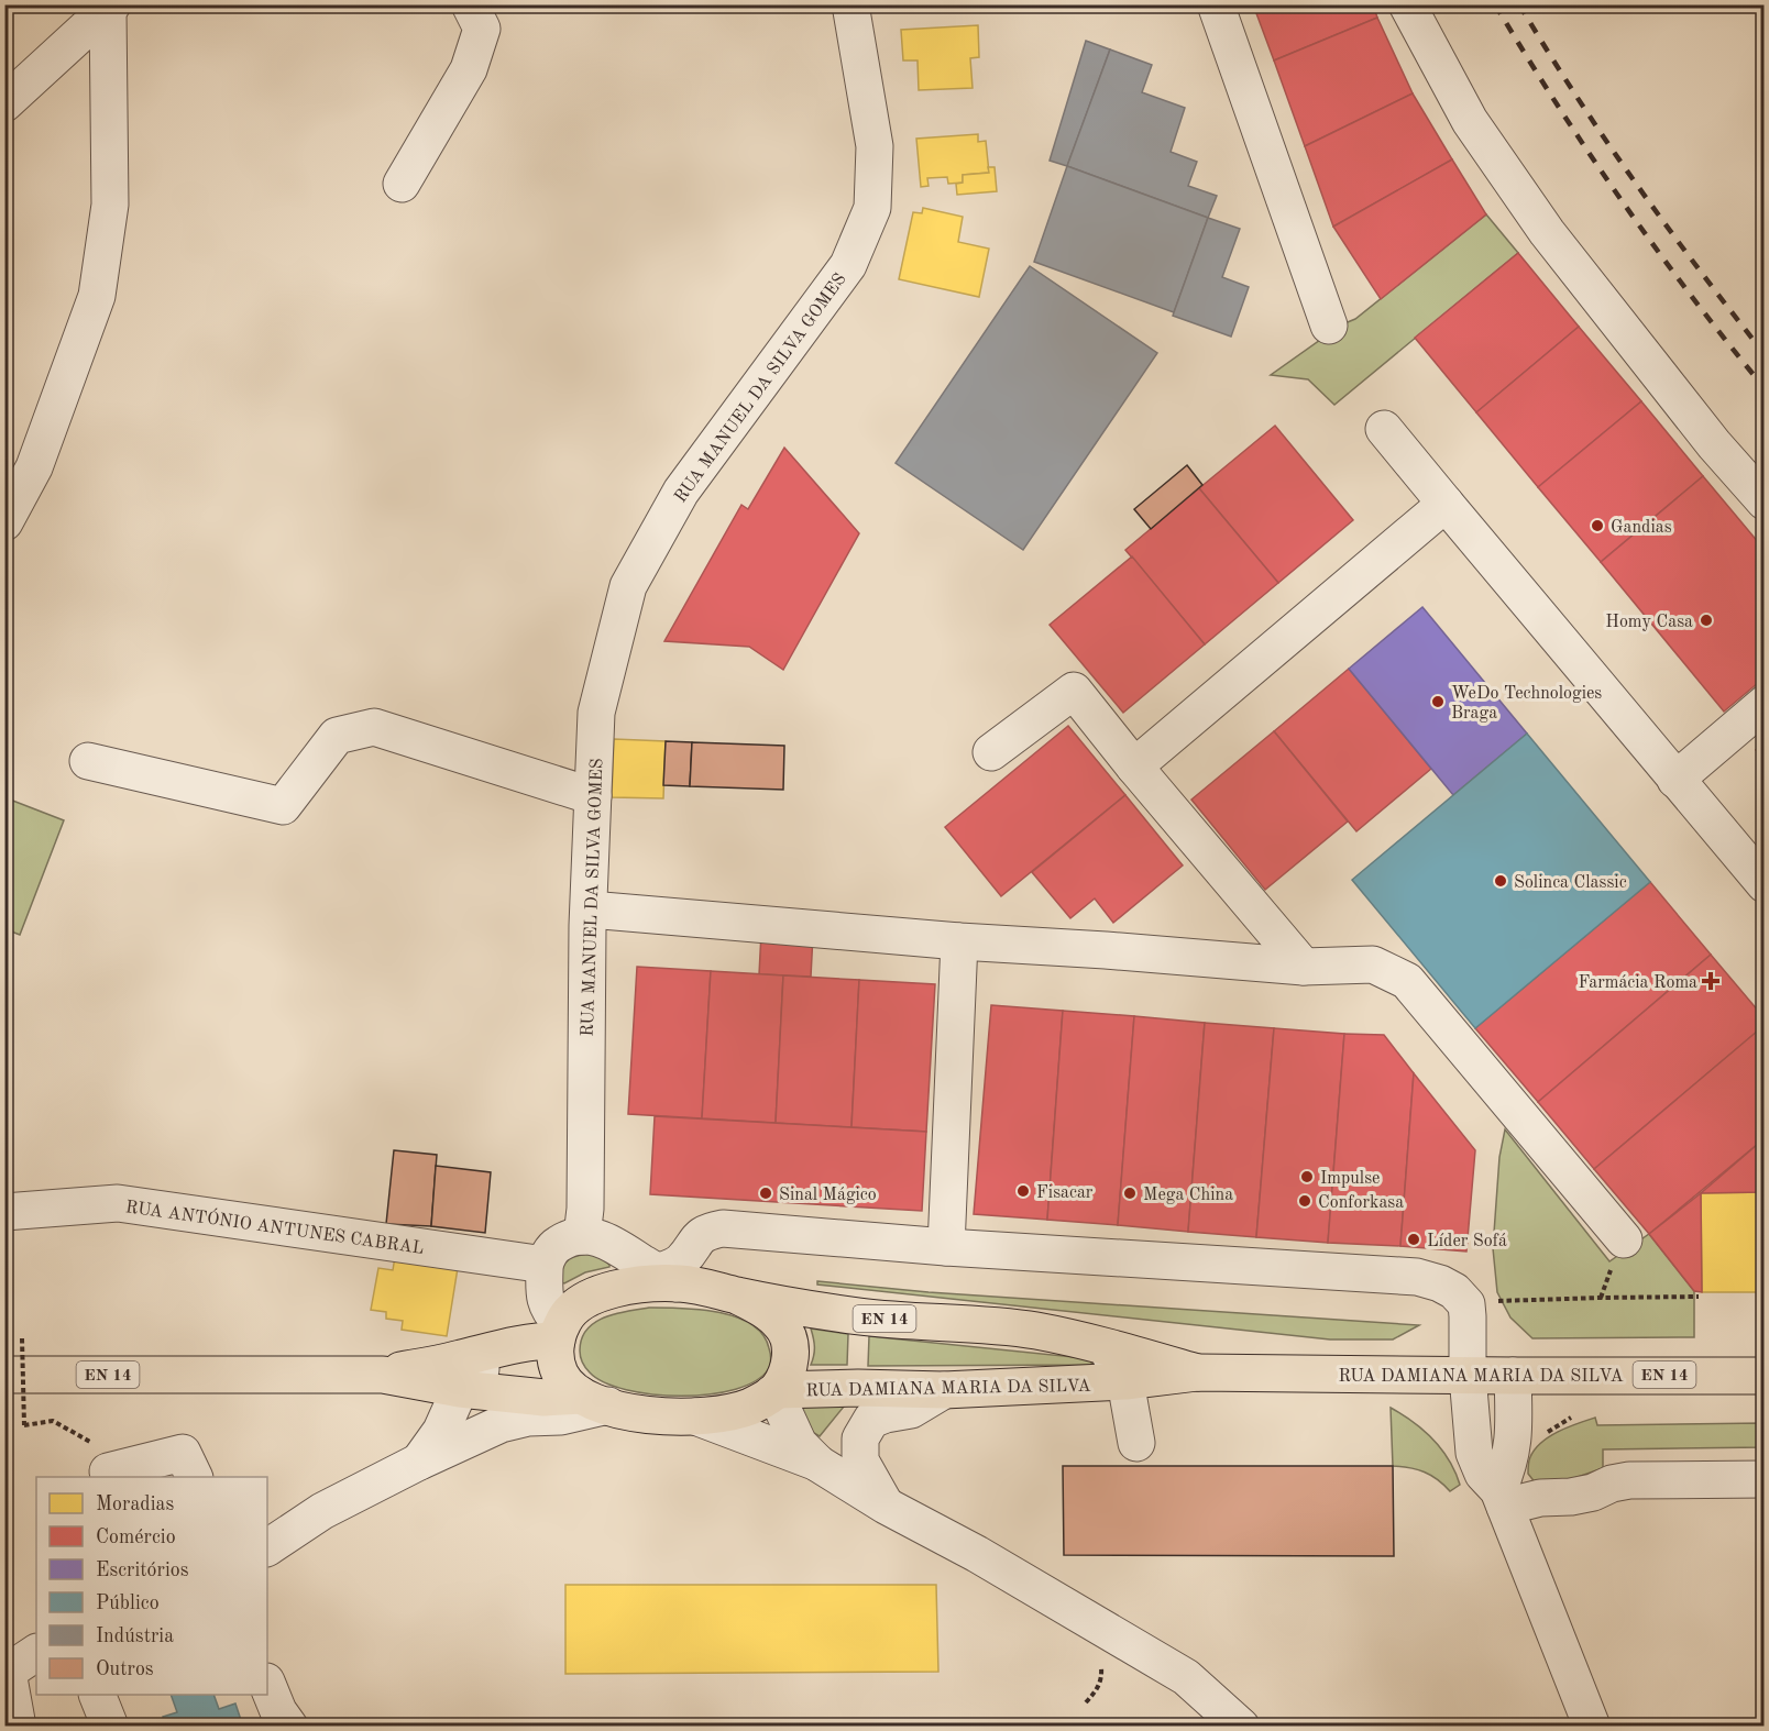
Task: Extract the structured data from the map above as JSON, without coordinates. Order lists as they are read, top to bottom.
{
  "streets": {
    "main road": ["EN 14", "RUA DAMIANA MARIA DA SILVA"],
    "street": ["RUA MANUEL DA SILVA GOMES", "RUA ANTÓNIO ANTUNES CABRAL"]
  },
  "crossings": [
    ["RUA ANTÓNIO ANTUNES CABRAL", "RUA DAMIANA MARIA DA SILVA"]
  ],
  "places": {
    "other": [
      "Gandias",
      "Homy Casa",
      "WeDo Technologies Braga",
      "Solinca Classic",
      "Impulse",
      "Fisacar",
      "Sinal Mágico",
      "Mega China",
      "Conforkasa",
      "Líder Sofá"
    ],
    "health": ["Farmácia Roma"]
  },
  "legend": [
    "Moradias",
    "Comércio",
    "Escritórios",
    "Público",
    "Indústria",
    "Outros"
  ]
}
